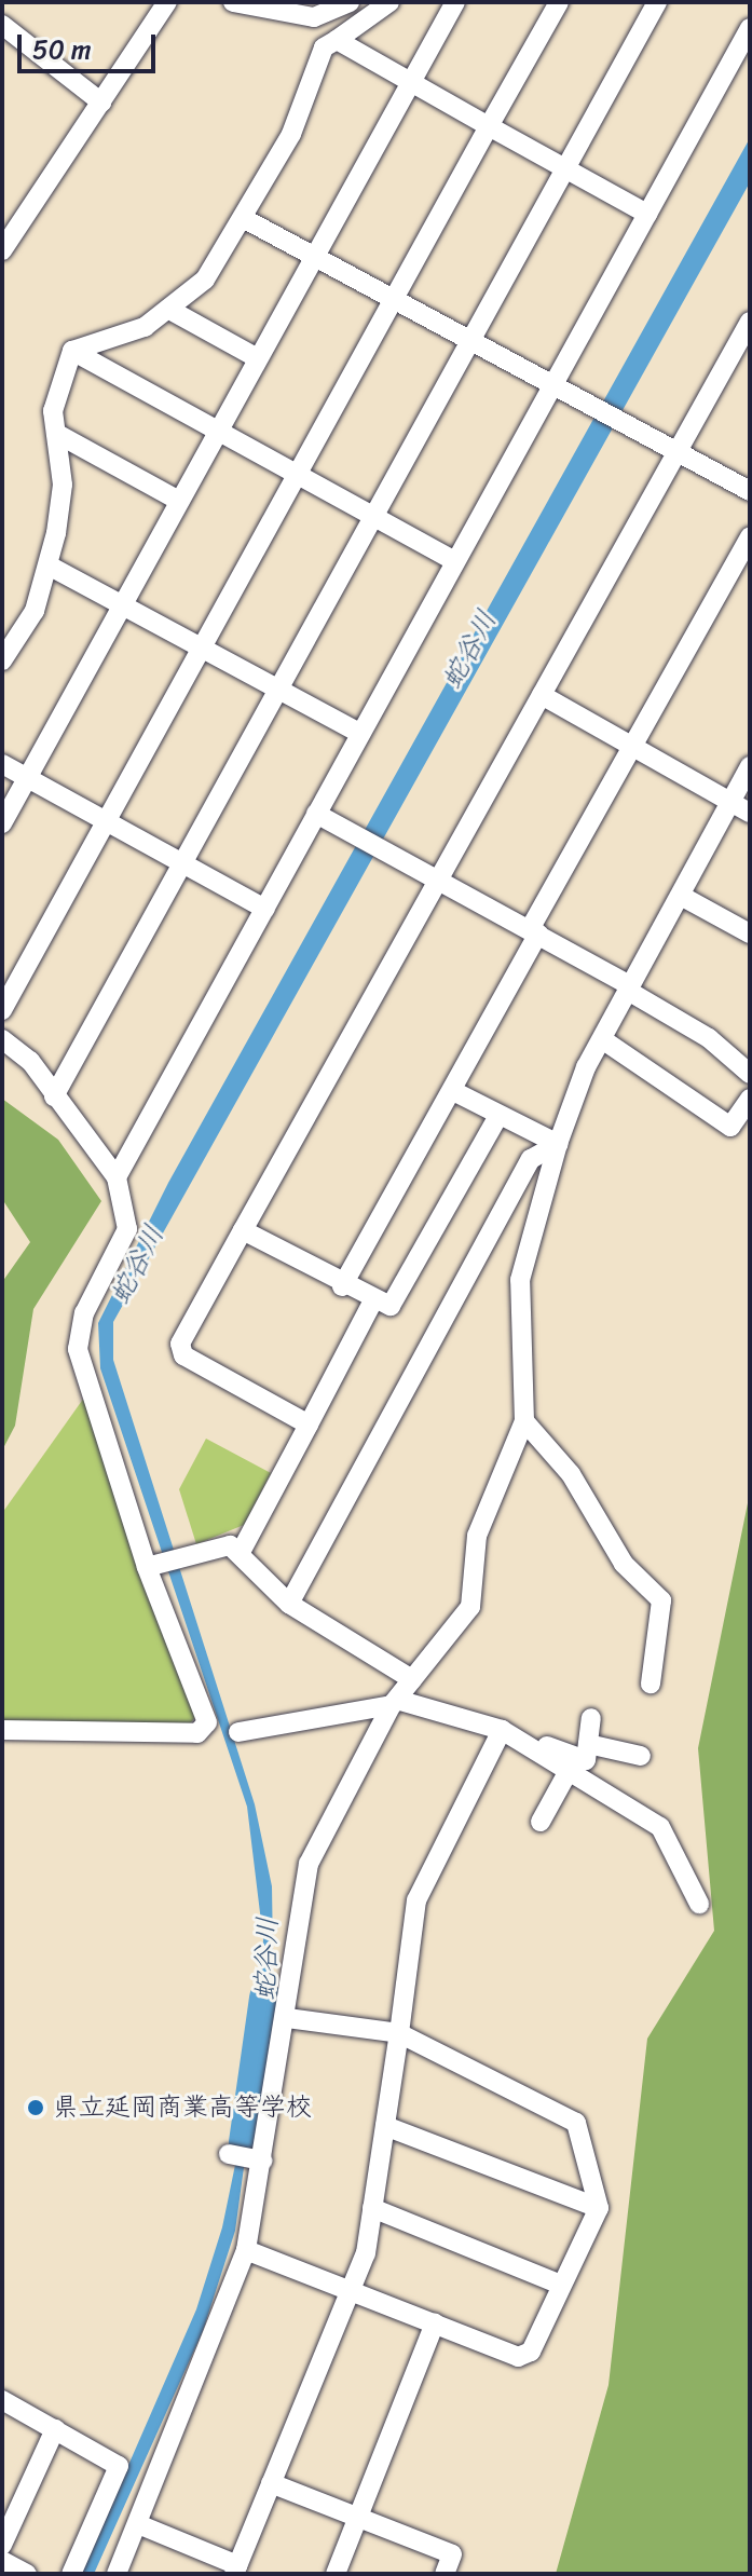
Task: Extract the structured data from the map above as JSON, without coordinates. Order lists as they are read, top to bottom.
{
  "water": ["蛇谷川"],
  "places": ["県立延岡商業高等学校"],
  "scale_bar": "50 m"
}
